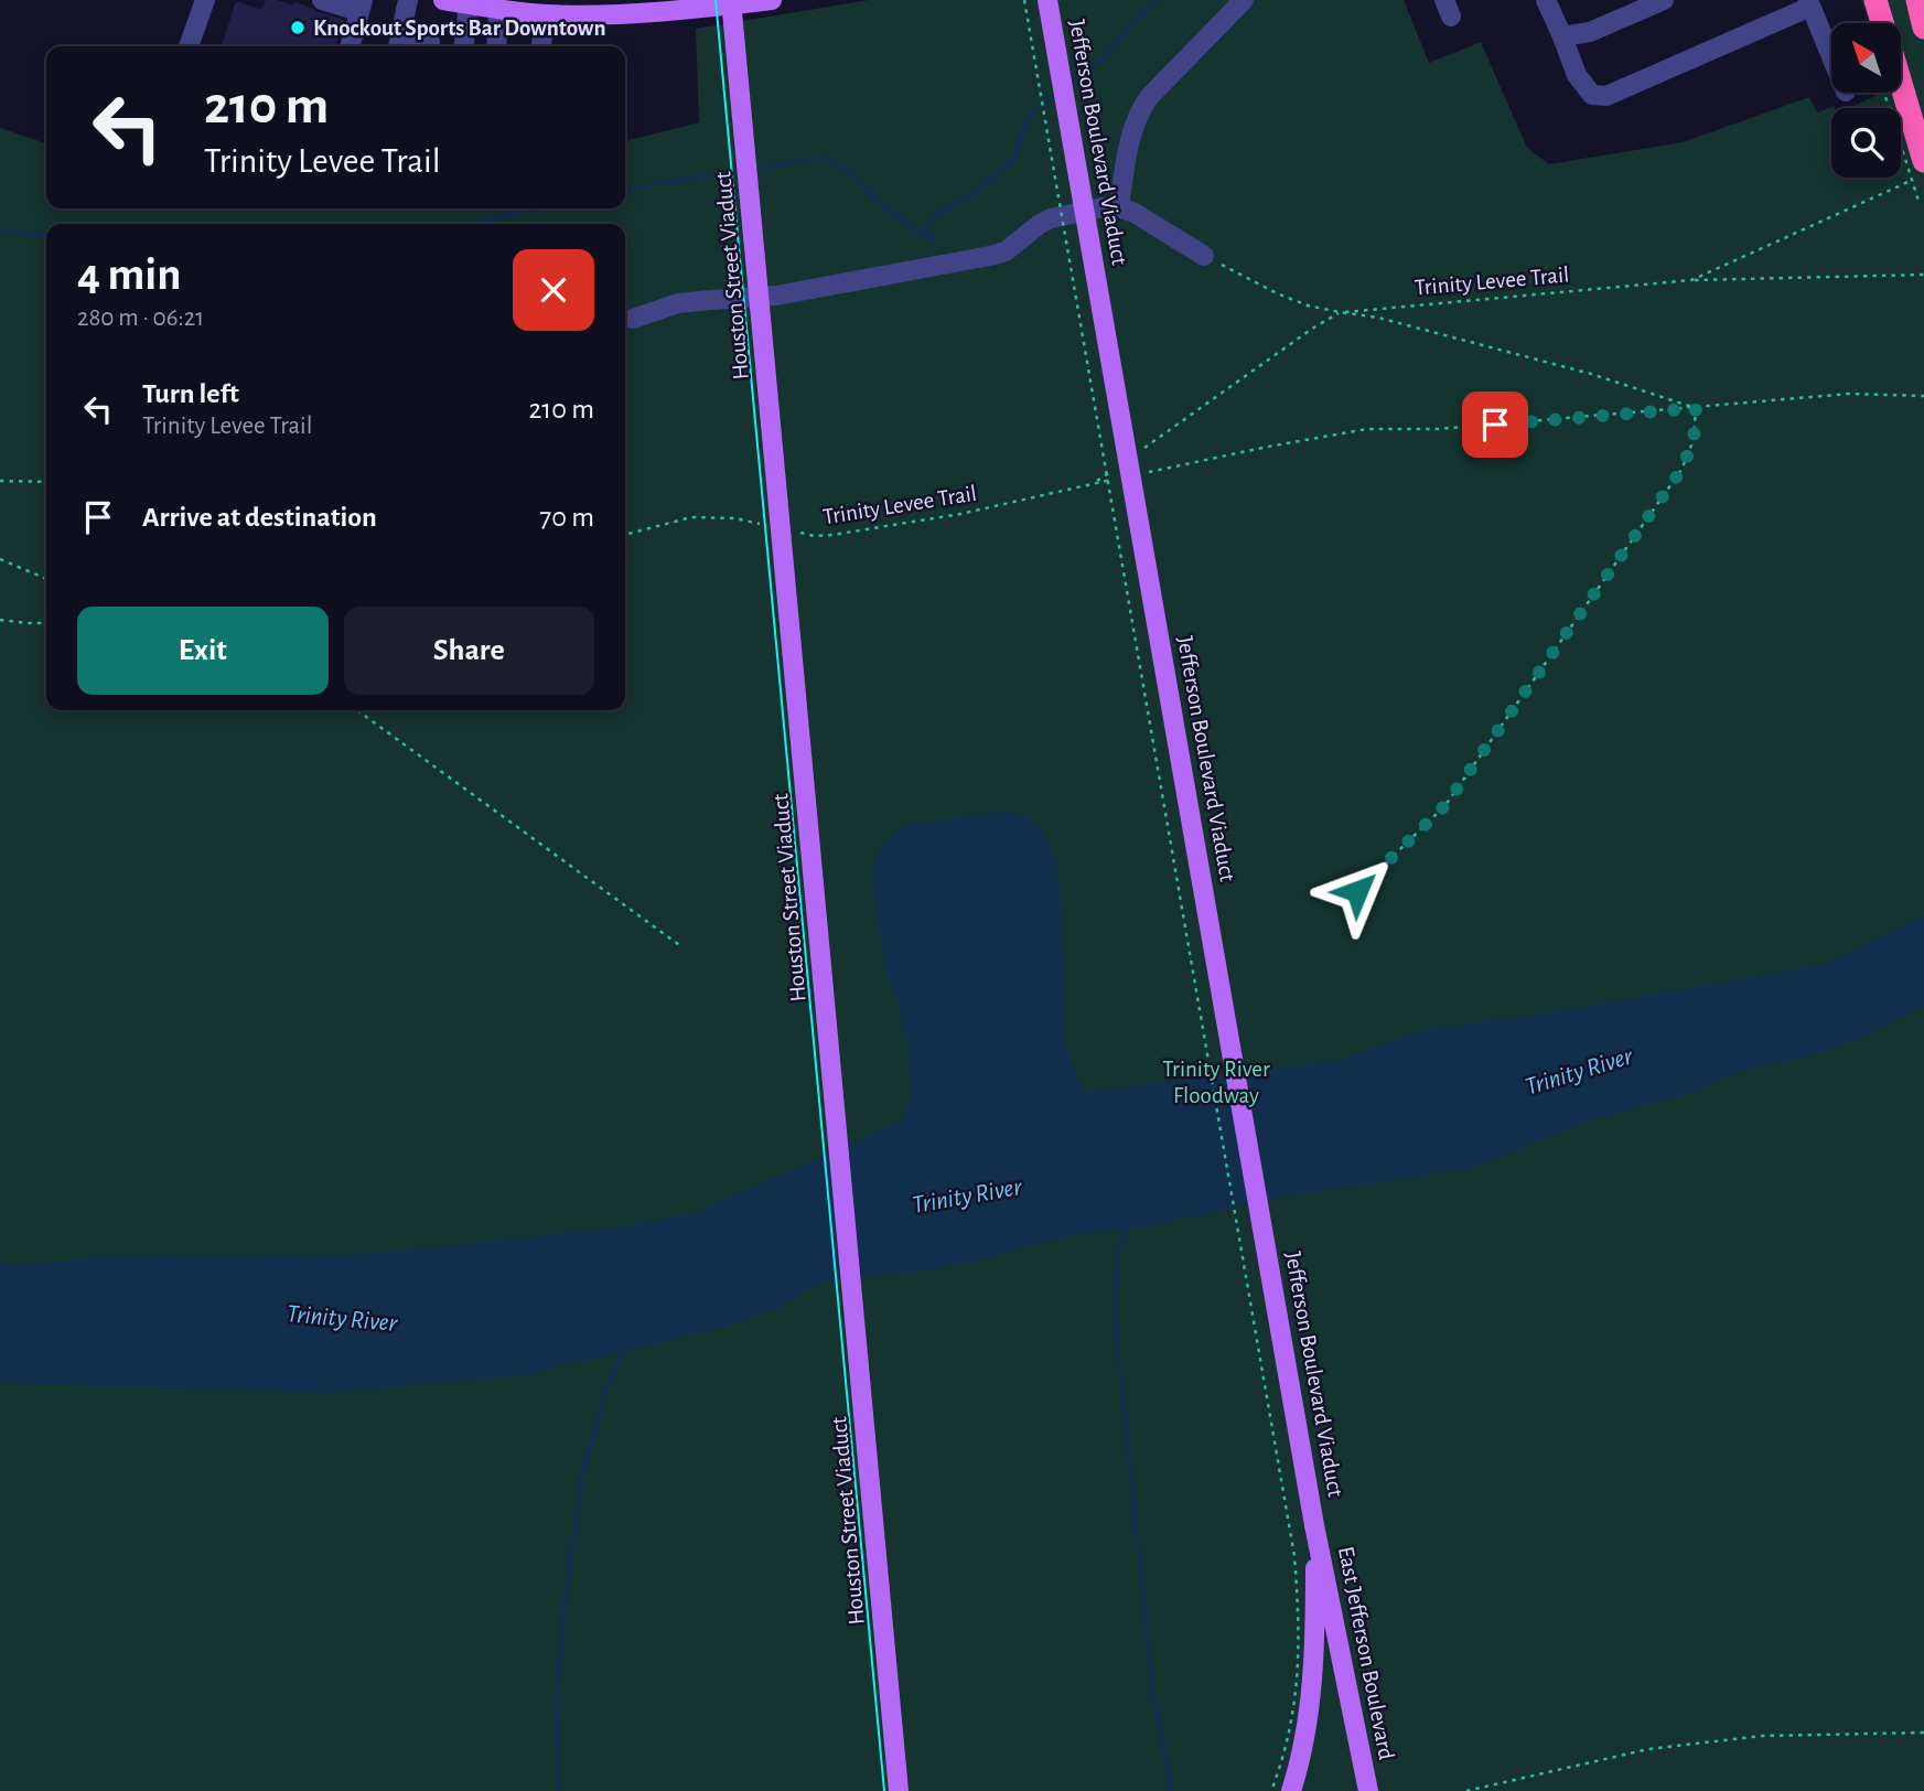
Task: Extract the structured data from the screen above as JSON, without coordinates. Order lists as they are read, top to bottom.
{
  "streets": {
    "main road": ["Jefferson Boulevard Viaduct", "Houston Street Viaduct", "East Jefferson Boulevard"],
    "path": ["Trinity Levee Trail"]
  },
  "crossings": [
    ["Jefferson Boulevard Viaduct", "East Jefferson Boulevard"]
  ],
  "water": ["Trinity River"],
  "parks": ["Trinity River Floodway"],
  "places": ["Knockout Sports Bar Downtown"],
  "north": "top left",
  "page": {
    "turn": ["210 m", "Trinity Levee Trail"],
    "heading": ["4 min", "280 m · 06:21"],
    "list": [
      {
        "name": "Turn left",
        "note": "Trinity Levee Trail",
        "value": "210 m"
      },
      {
        "name": "Arrive at destination",
        "value": "70 m"
      }
    ],
    "buttons": ["Exit", "Share"]
  }
}
